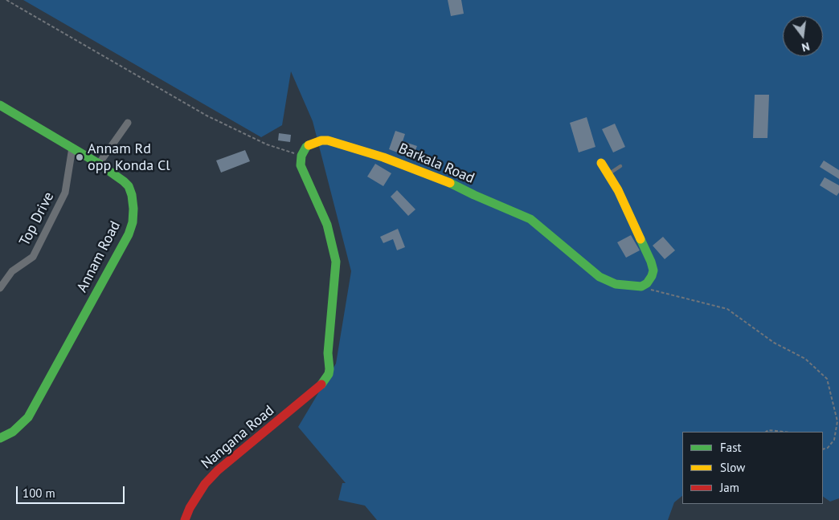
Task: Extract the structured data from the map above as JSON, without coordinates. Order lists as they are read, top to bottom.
{
  "streets": {
    "street": [
      "Barkala Road",
      "Top Drive",
      "Annam Road",
      "Nangana Road"
    ]
  },
  "crossings": [
    ["Barkala Road", "Nangana Road"],
    ["Top Drive", "Annam Road"]
  ],
  "places": ["Annam Rd opp Konda Cl"],
  "legend": ["Fast", "Slow", "Jam"],
  "scale_bar": "100 m",
  "north": "bottom"
}
